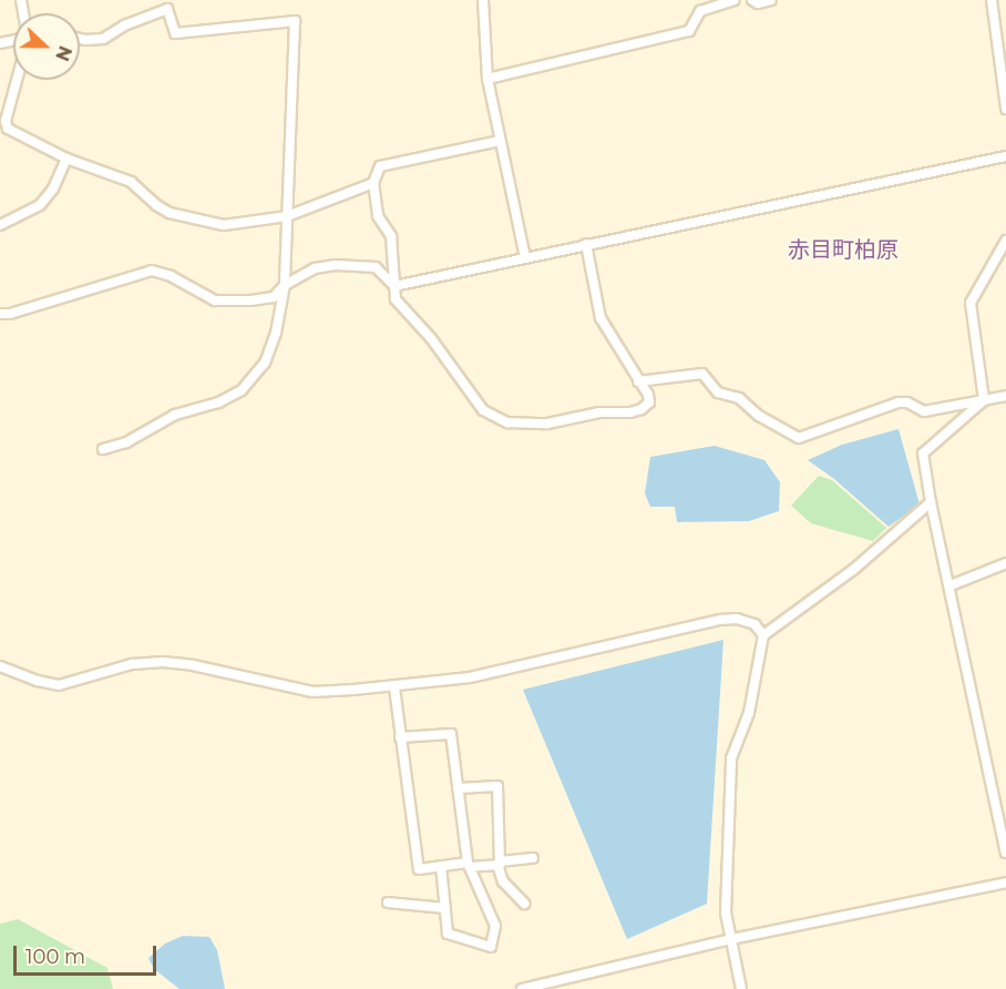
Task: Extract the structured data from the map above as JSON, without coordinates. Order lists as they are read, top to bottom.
{
  "districts": ["赤目町柏原"],
  "scale_bar": "100 m",
  "north": "right"
}
